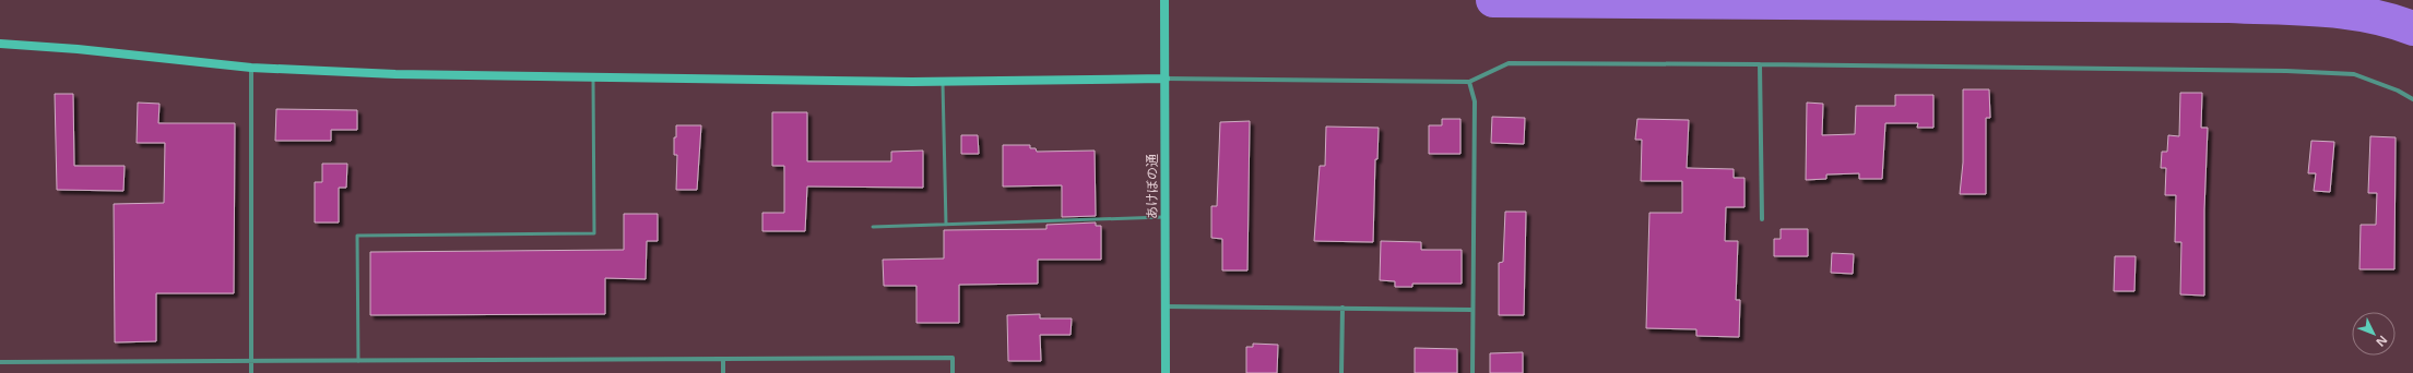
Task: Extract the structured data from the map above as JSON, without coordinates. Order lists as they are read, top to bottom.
{
  "streets": {
    "street": ["あけぼの通"]
  },
  "north": "bottom right"
}
